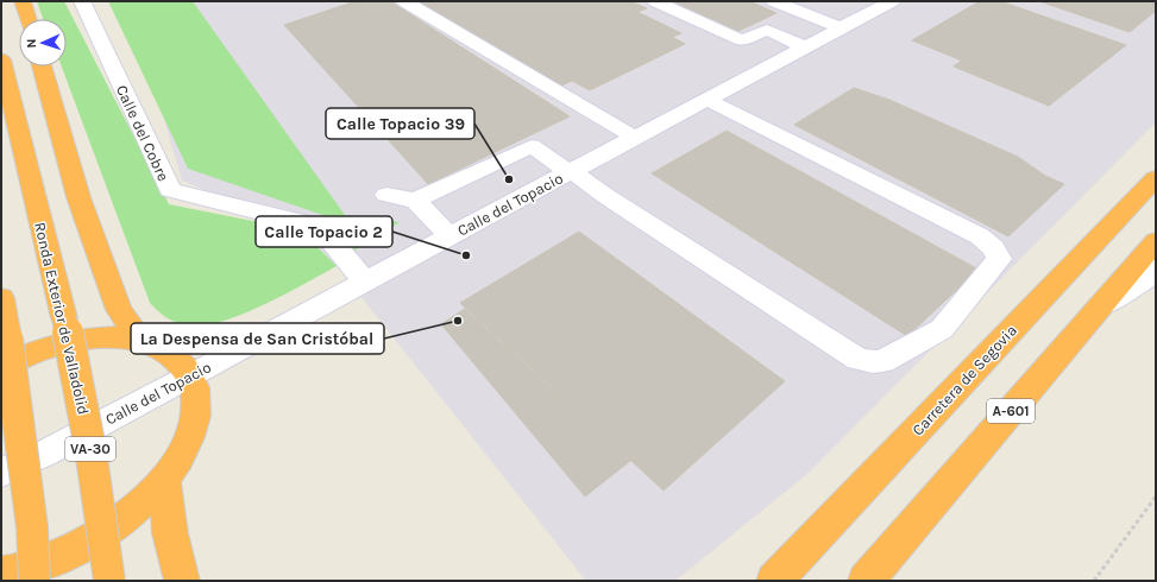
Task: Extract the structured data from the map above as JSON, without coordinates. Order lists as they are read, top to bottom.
{
  "streets": {
    "highway": [
      "Ronda Exterior de Valladolid",
      "Carretera de Segovia",
      "A-601",
      "VA-30"
    ],
    "street": ["Calle del Cobre", "Calle del Topacio"]
  },
  "crossings": [
    ["Calle del Cobre", "Calle del Topacio"]
  ],
  "places": ["Calle Topacio 39", "Calle Topacio 2", "La Despensa de San Cristóbal"],
  "north": "left"
}
